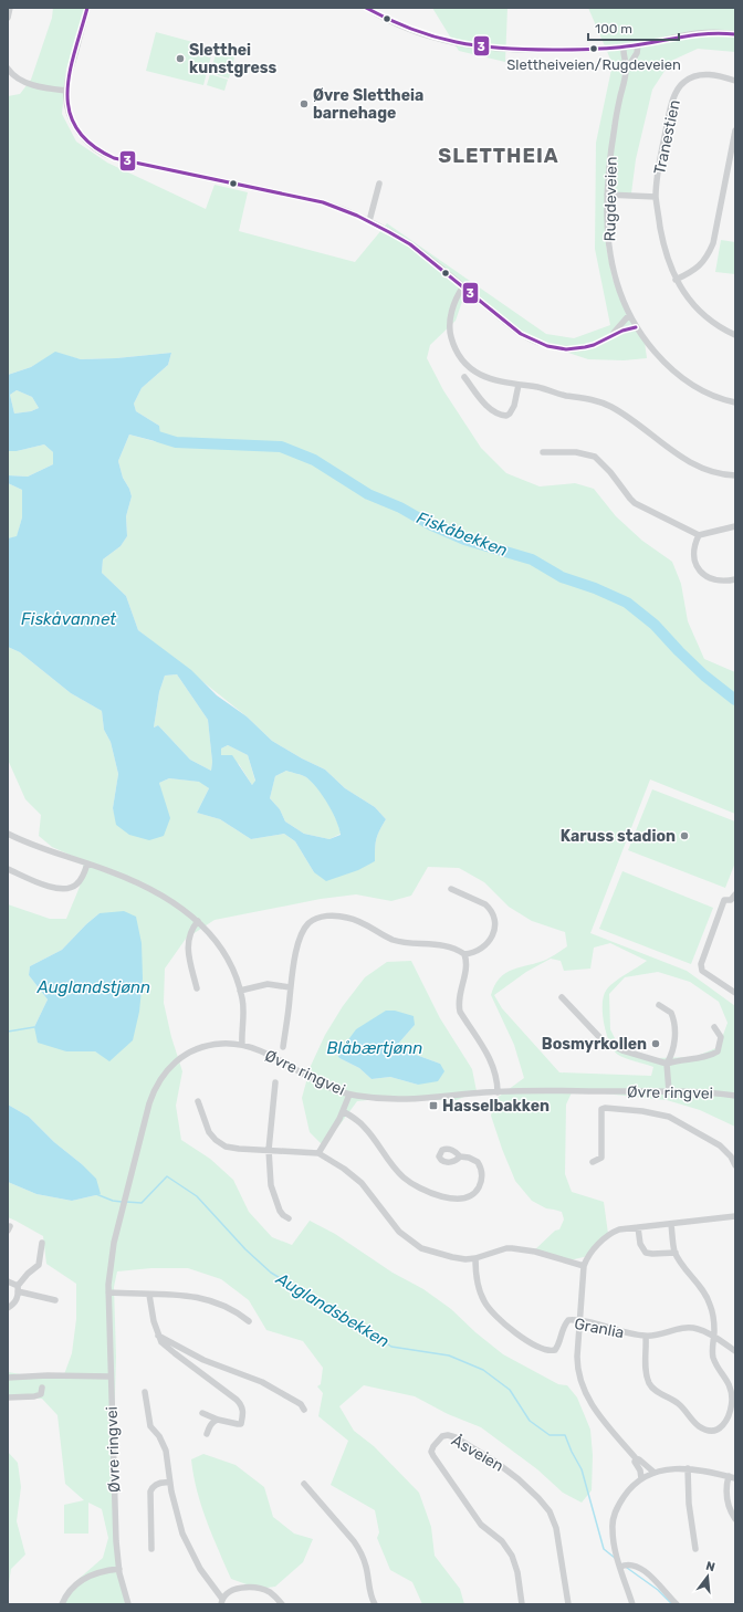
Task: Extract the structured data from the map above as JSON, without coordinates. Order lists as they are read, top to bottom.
{
  "streets": {
    "street": [
      "Tranestien",
      "Rugdeveien",
      "Øvre ringvei",
      "Granlia",
      "Åsveien"
    ]
  },
  "crossings": [
    ["Tranestien", "Rugdeveien"]
  ],
  "districts": ["SLETTHEIA"],
  "water": [
    "Fiskåbekken",
    "Fiskåvannet",
    "Auglandstjønn",
    "Blåbærtjønn",
    "Auglandsbekken"
  ],
  "places": {
    "other": [
      "Slettheiveien/Rugdeveien",
      "Sletthei kunstgress",
      "Øvre Slettheia barnehage",
      "Karuss stadion",
      "Bosmyrkollen"
    ],
    "transit": ["Hasselbakken"]
  },
  "lines": ["transit line 3"],
  "scale_bar": "100 m",
  "north": "top"
}
